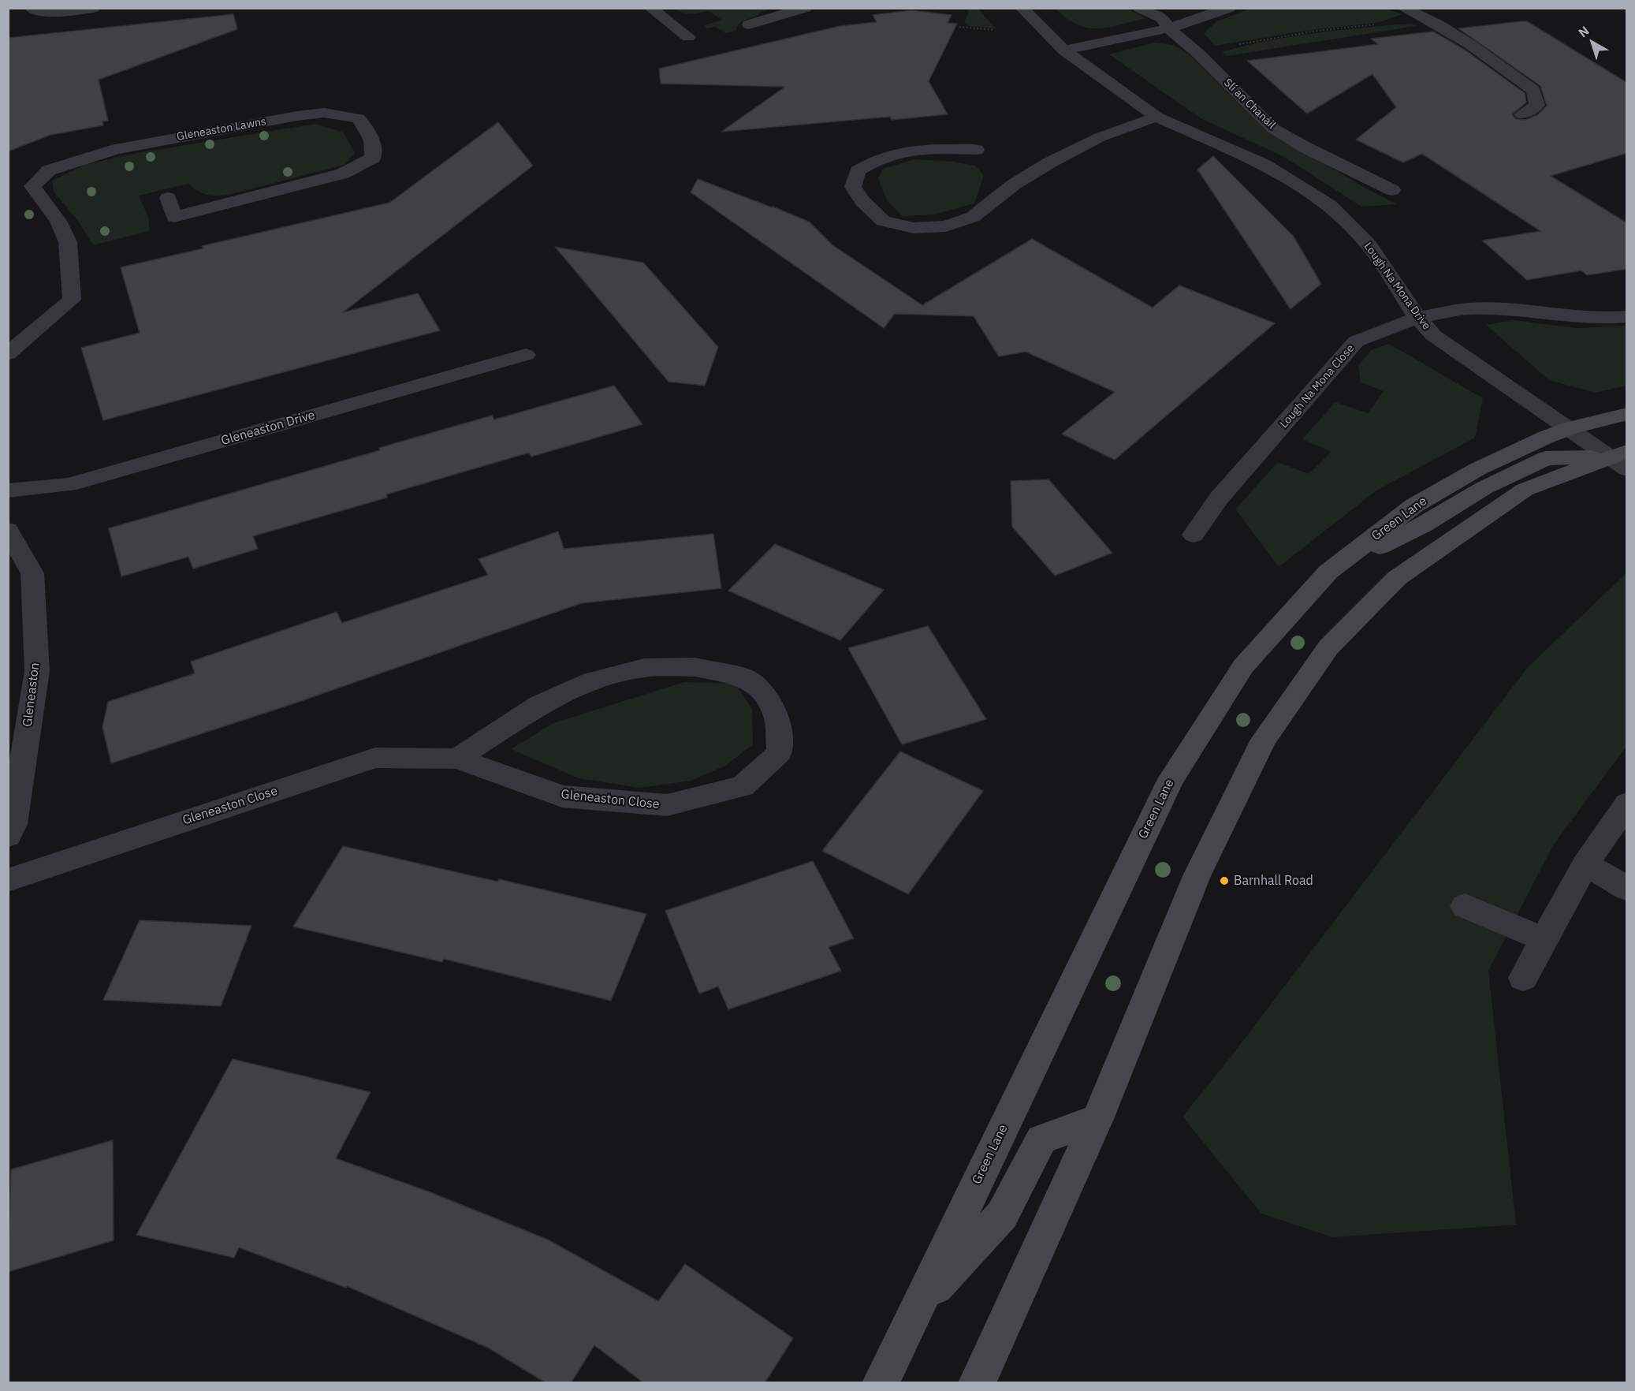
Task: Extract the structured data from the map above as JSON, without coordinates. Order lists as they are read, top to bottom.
{
  "streets": {
    "street": [
      "Slí an Chanáil",
      "Gleneaston Lawns",
      "Lough Na Mona Drive",
      "Lough Na Mona Close",
      "Gleneaston Drive",
      "Green Lane",
      "Gleneaston",
      "Gleneaston Close"
    ]
  },
  "crossings": [
    ["Lough Na Mona Drive", "Lough Na Mona Close"],
    ["Lough Na Mona Drive", "Green Lane"]
  ],
  "places": ["Barnhall Road"],
  "north": "top left"
}
